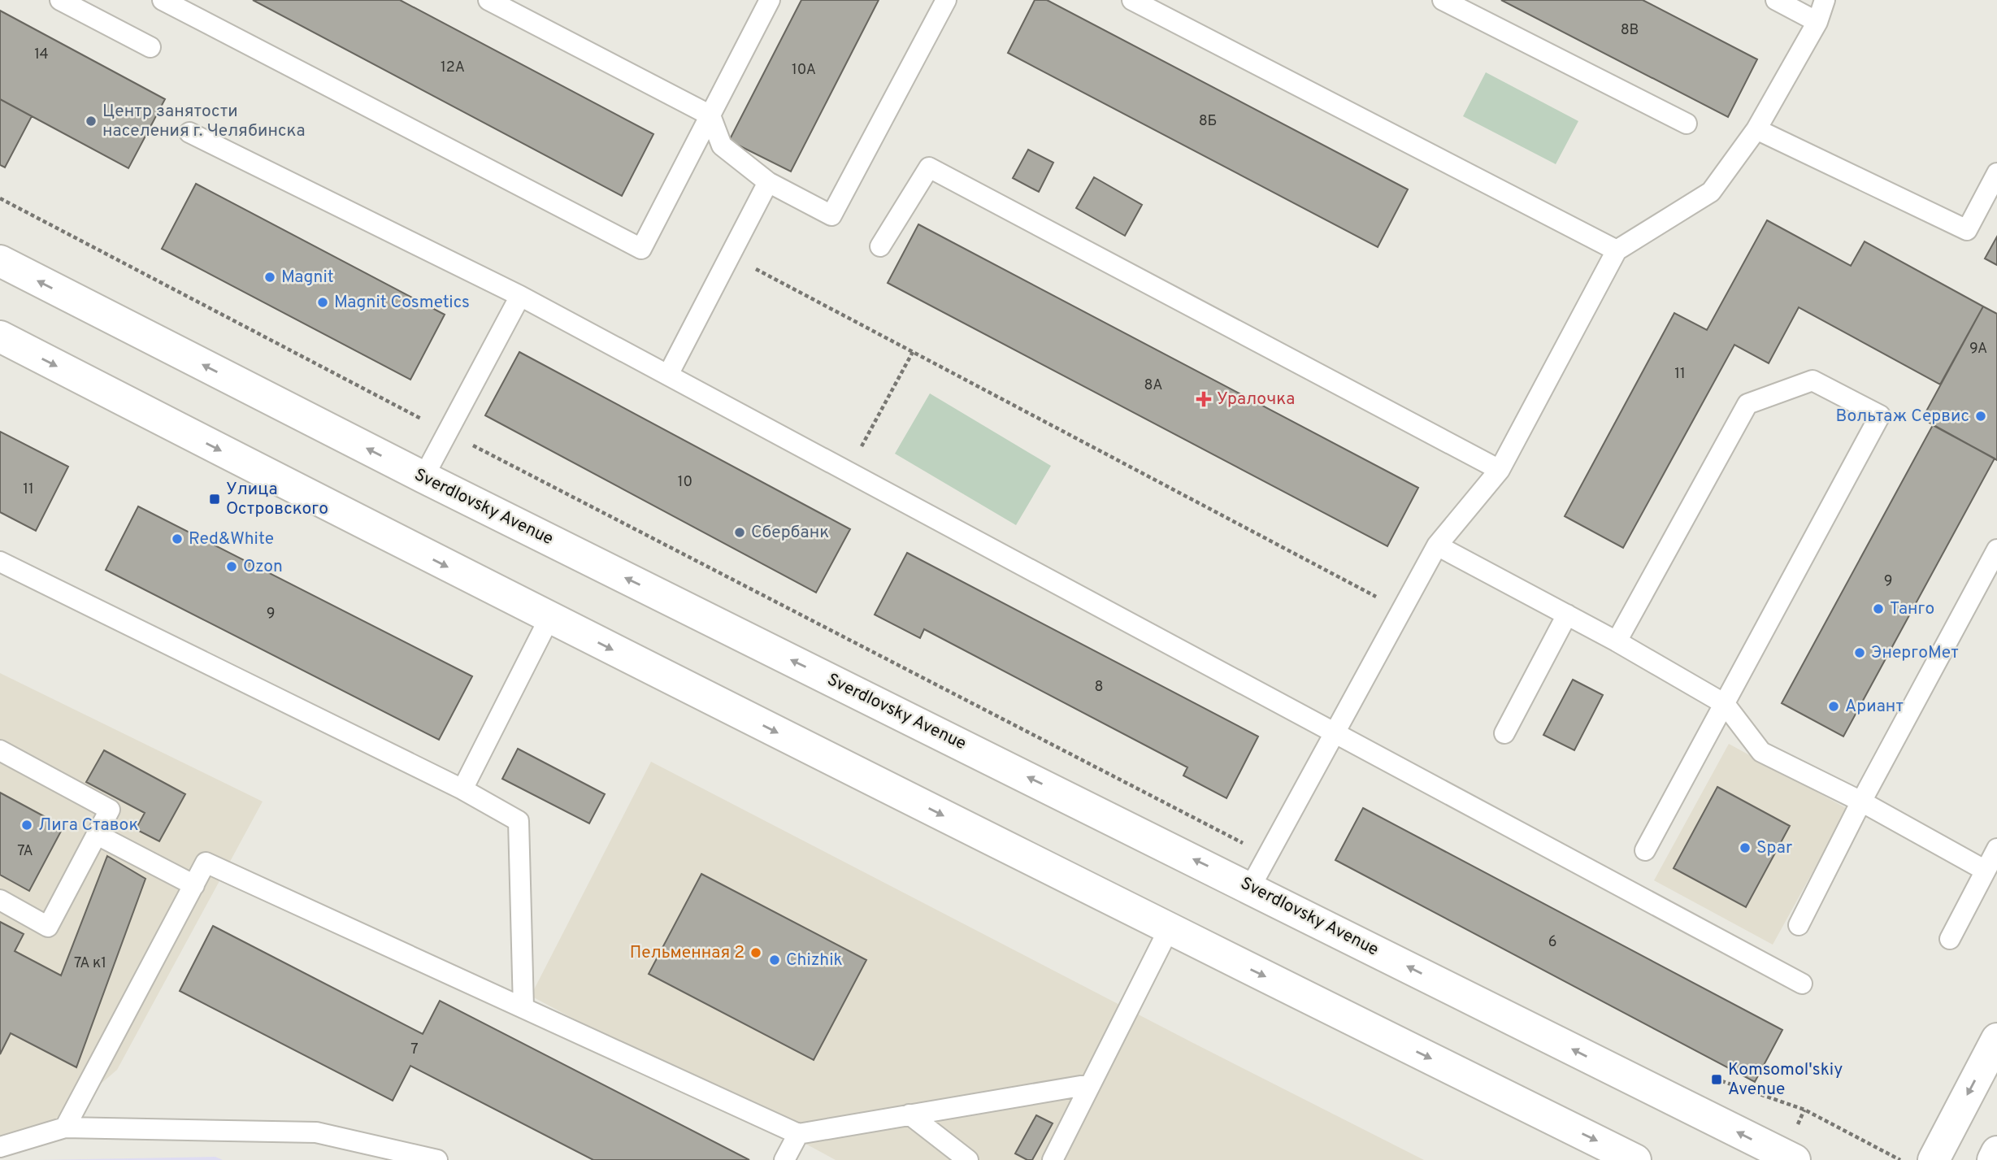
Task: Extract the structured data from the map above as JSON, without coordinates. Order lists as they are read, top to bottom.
{
  "streets": {
    "main road": ["Sverdlovsky Avenue"]
  },
  "places": {
    "other": [
      "Центр занятости населения г. Челябинска",
      "Magnit",
      "Magnit Cosmetics",
      "Вольтаж Сервис",
      "Сбербанк",
      "Red&White",
      "Ozon",
      "Танго",
      "ЭнергоMет",
      "Ариант",
      "Лига Ставок",
      "Spar",
      "Пельменная 2",
      "Chizhik"
    ],
    "health": ["Уралочка"],
    "transit": ["Улица Островского", "Komsomol'skiy Avenue"]
  },
  "house_numbers": [
    "8В",
    "14",
    "12А",
    "10А",
    "8Б",
    "9А",
    "11",
    "8А",
    "10",
    "11",
    "9",
    "9",
    "8",
    "7А",
    "6",
    "7А к1",
    "7"
  ]
}
